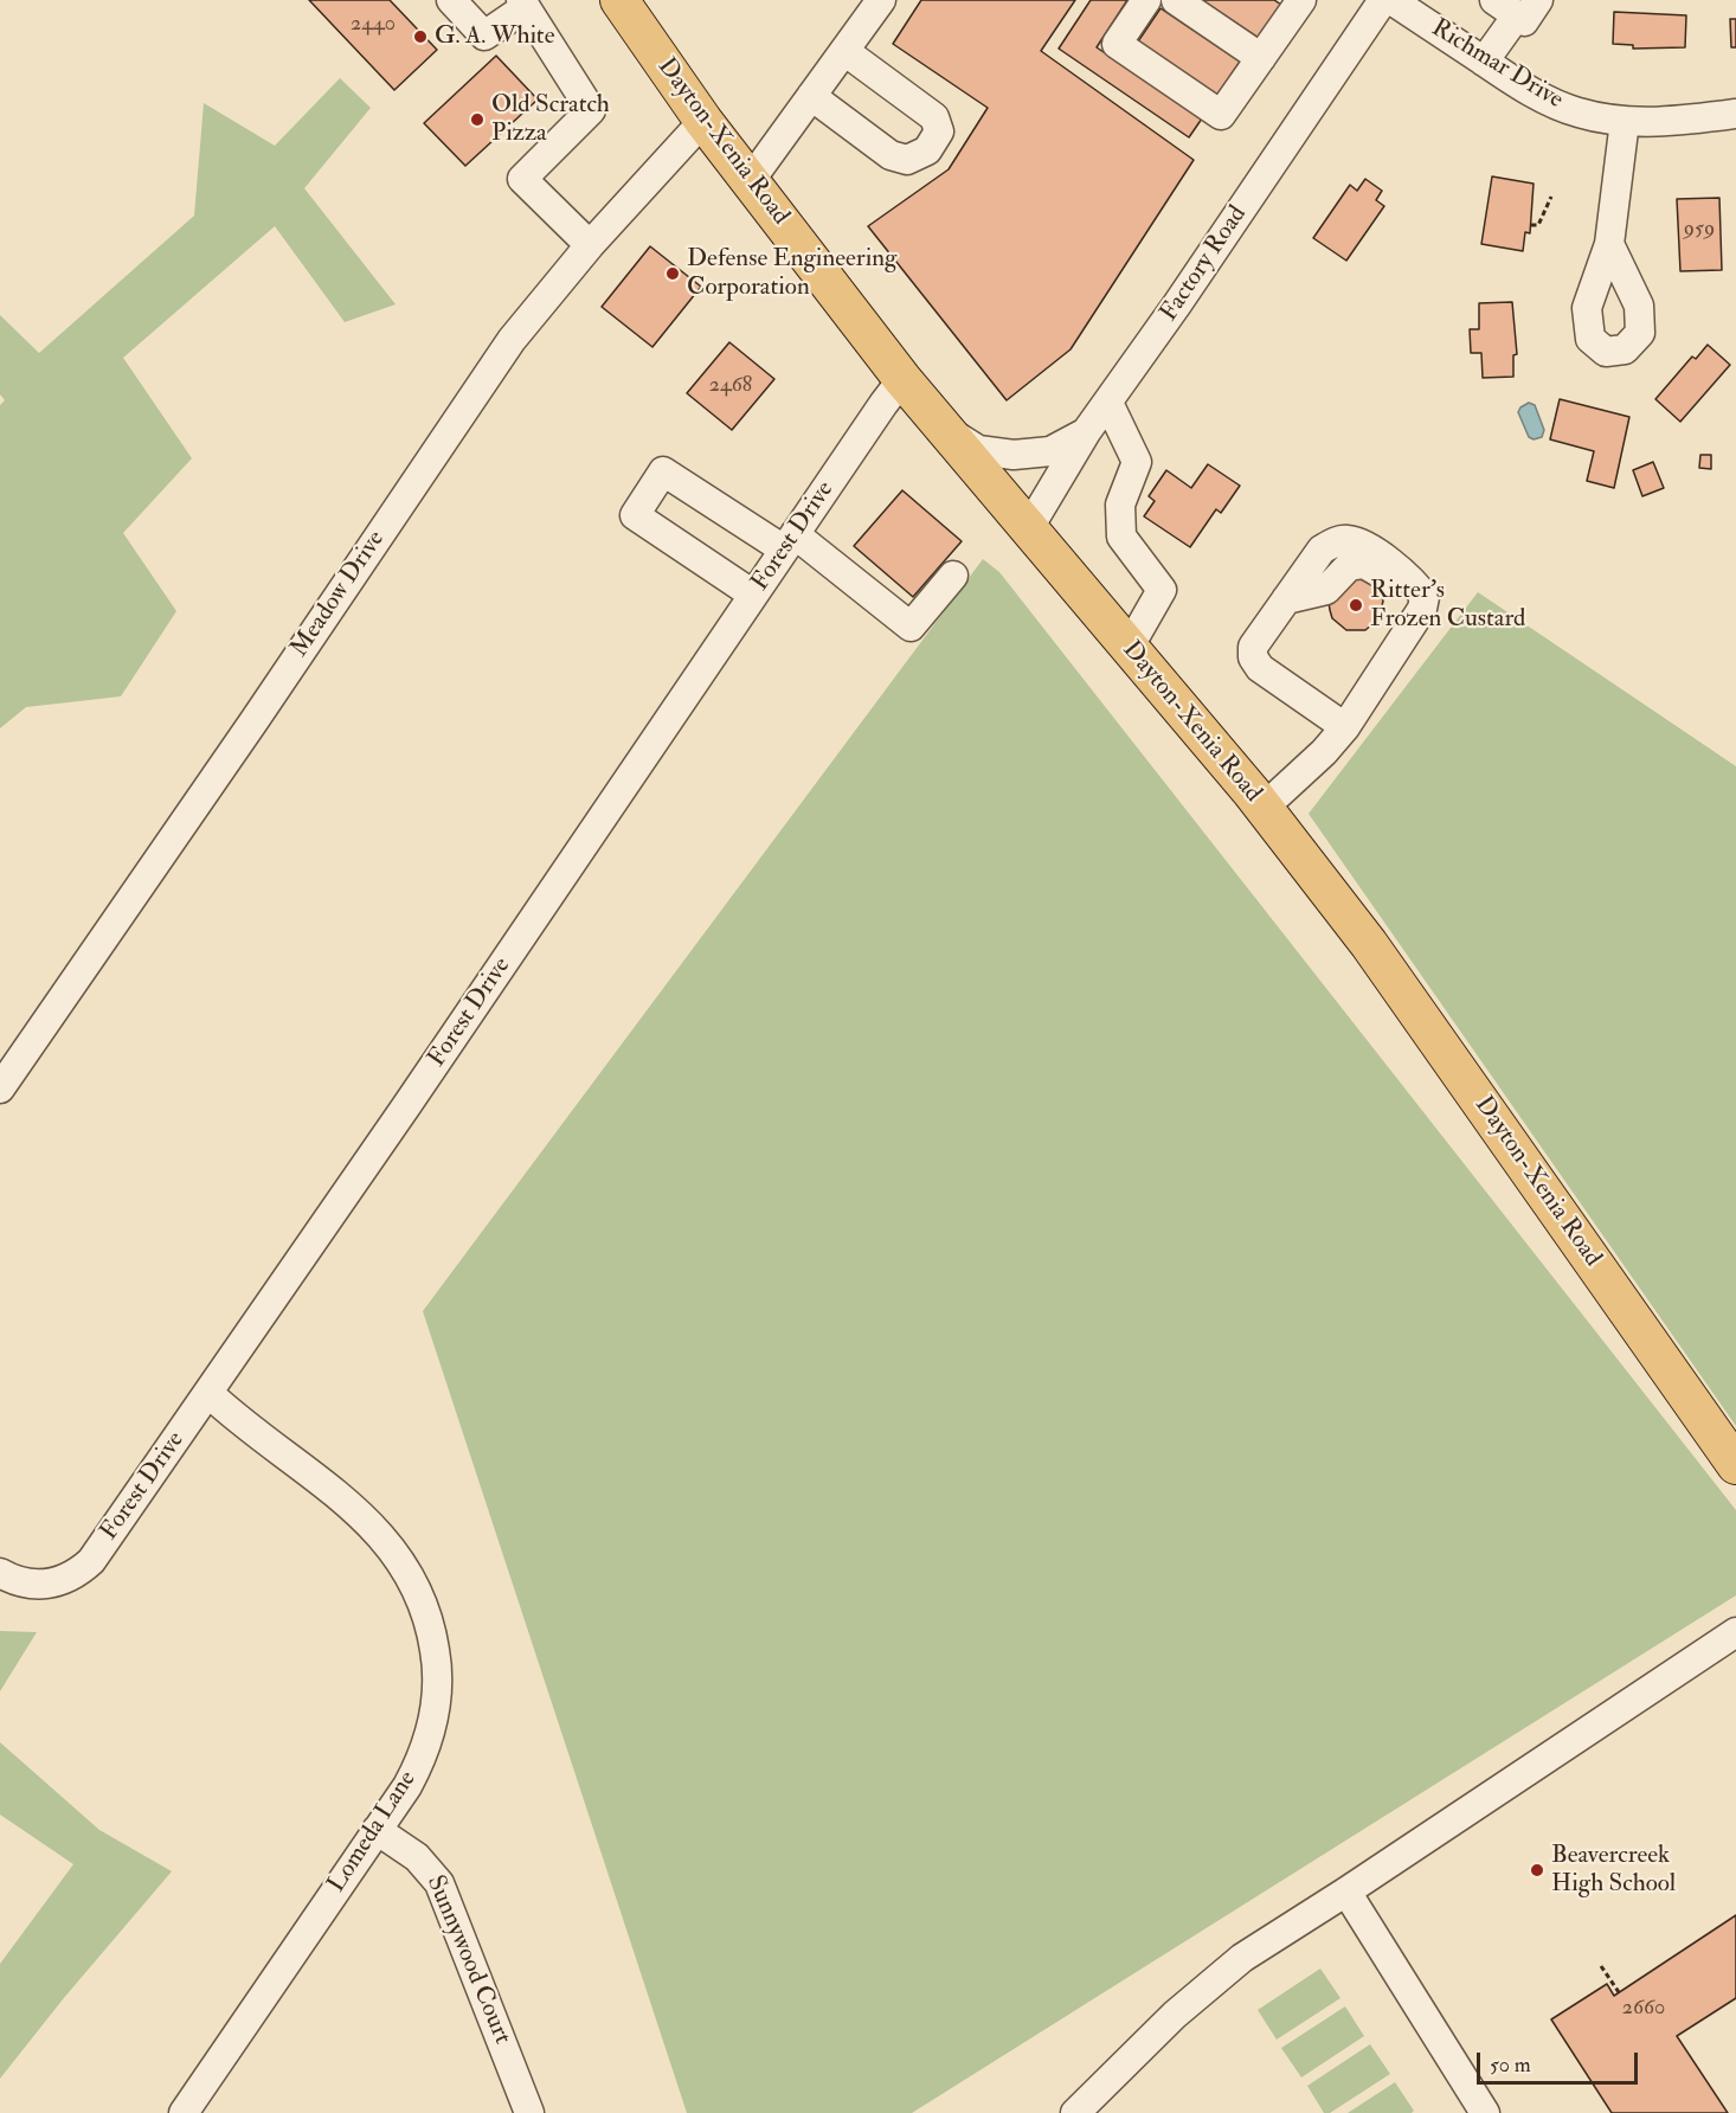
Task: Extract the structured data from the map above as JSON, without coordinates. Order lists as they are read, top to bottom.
{
  "streets": {
    "main road": ["Dayton-Xenia Road"],
    "street": [
      "Richmar Drive",
      "Factory Road",
      "Forest Drive",
      "Meadow Drive",
      "Lomeda Lane",
      "Sunnywood Court"
    ]
  },
  "crossings": [
    ["Dayton-Xenia Road", "Factory Road"],
    ["Dayton-Xenia Road", "Forest Drive"],
    ["Dayton-Xenia Road", "Meadow Drive"],
    ["Forest Drive", "Lomeda Lane"],
    ["Lomeda Lane", "Sunnywood Court"]
  ],
  "places": [
    "G. A. White",
    "Old Scratch Pizza",
    "Defense Engineering Corporation",
    "Ritter's Frozen Custard",
    "Beavercreek High School"
  ],
  "house_numbers": [
    "2440",
    "959",
    "2468",
    "2660"
  ],
  "scale_bar": "50 m"
}
